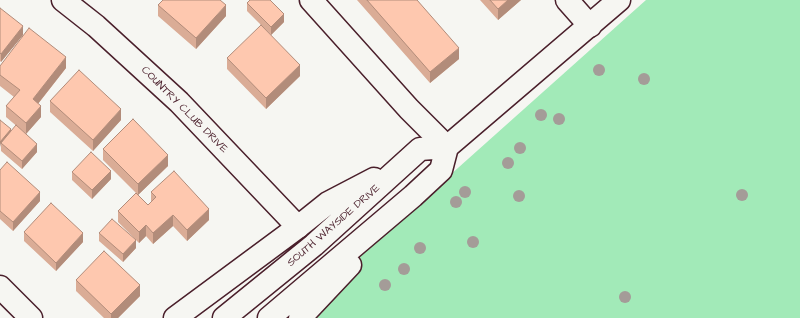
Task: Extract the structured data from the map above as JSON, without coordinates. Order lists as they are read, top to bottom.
{
  "streets": {
    "main road": ["COUNTRY CLUB DRIVE", "SOUTH WAYSIDE DRIVE"]
  }
}
